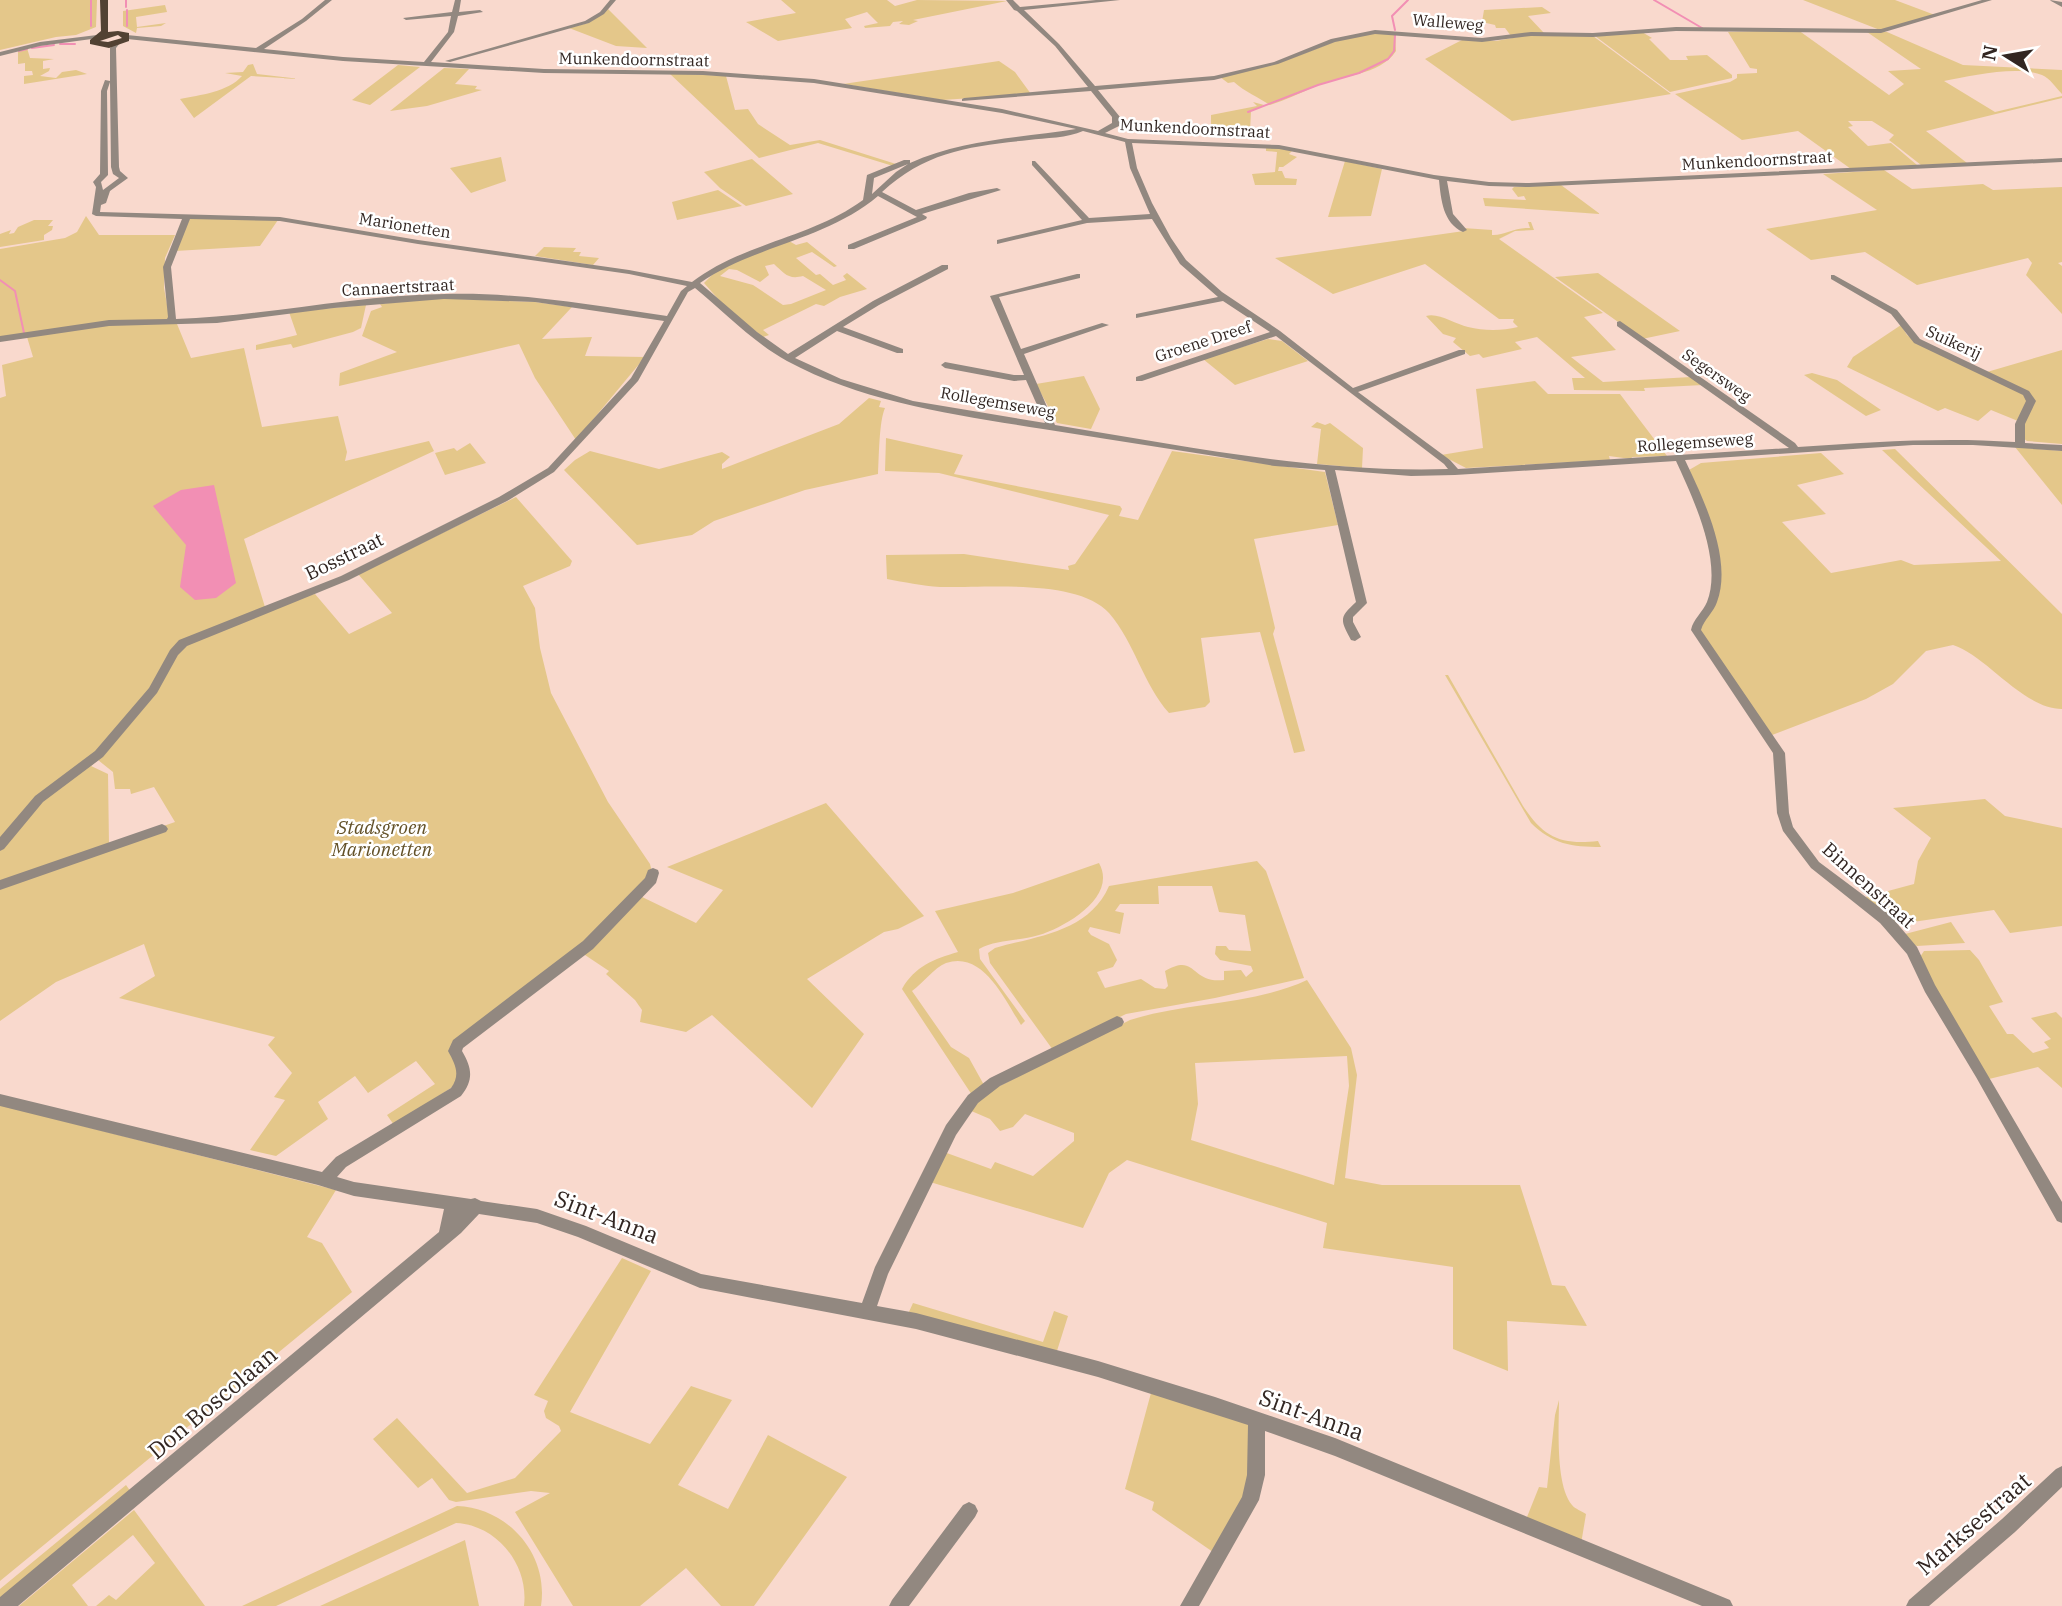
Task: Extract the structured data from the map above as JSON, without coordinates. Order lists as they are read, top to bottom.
{
  "streets": {
    "street": [
      "Walleweg",
      "Munkendoornstraat",
      "Marionetten",
      "Cannaertstraat",
      "Groene Dreef",
      "Suikerij",
      "Segersweg",
      "Rollegemseweg",
      "Bosstraat",
      "Binnenstraat",
      "Sint-Anna",
      "Don Boscolaan",
      "Marksestraat"
    ]
  },
  "crossings": [
    ["Walleweg", "Munkendoornstraat"],
    ["Munkendoornstraat", "Groene Dreef"],
    ["Marionetten", "Rollegemseweg"],
    ["Marionetten", "Bosstraat"],
    ["Cannaertstraat", "Bosstraat"],
    ["Groene Dreef", "Rollegemseweg"],
    ["Suikerij", "Rollegemseweg"],
    ["Segersweg", "Rollegemseweg"],
    ["Rollegemseweg", "Bosstraat"],
    ["Rollegemseweg", "Binnenstraat"],
    ["Sint-Anna", "Don Boscolaan"]
  ],
  "parks": ["Stadsgroen Marionetten"],
  "north": "left"
}
